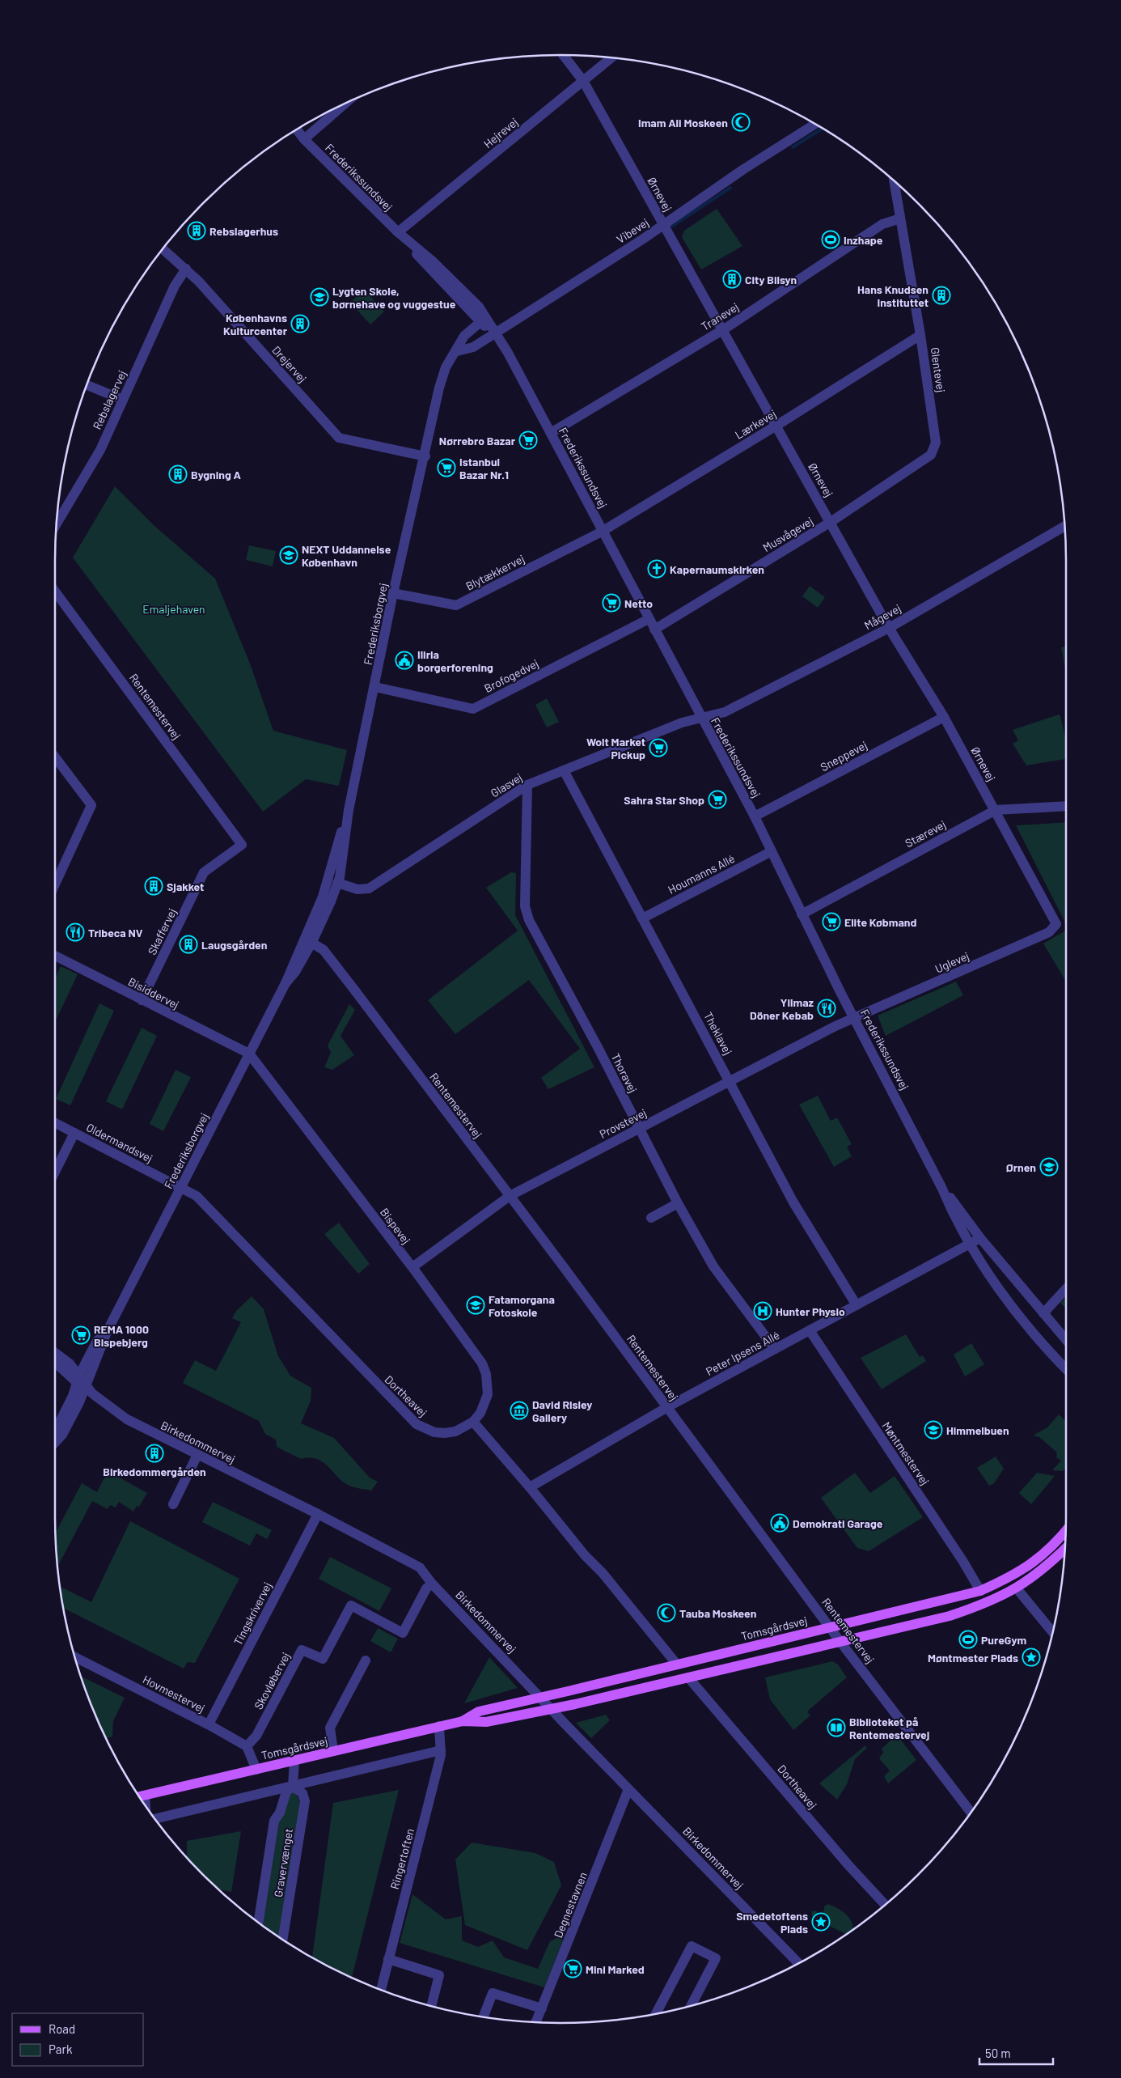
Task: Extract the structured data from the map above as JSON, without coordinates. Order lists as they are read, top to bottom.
{
  "streets": {
    "main road": ["Tomsgårdsvej"],
    "street": [
      "Hejrevej",
      "Frederikssundsvej",
      "Ørnevej",
      "Vibevej",
      "Tranevej",
      "Drejervej",
      "Glentevej",
      "Rebslagervej",
      "Lærkevej",
      "Musvågevej",
      "Blytækkervej",
      "Mågevej",
      "Frederiksborgvej",
      "Brofogedvej",
      "Rentemestervej",
      "Sneppevej",
      "Glasvej",
      "Stærevej",
      "Houmanns Allé",
      "Skaffervej",
      "Uglevej",
      "Bisiddervej",
      "Theklavej",
      "Thoravej",
      "Provstevej",
      "Oldermandsvej",
      "Bispevej",
      "Peter Ipsens Allé",
      "Dortheavej",
      "Birkedommervej",
      "Møntmestervej",
      "Tingskrivervej",
      "Skovløbervej",
      "Hovmestervej",
      "Ringertoften",
      "Gravervænget",
      "Degnestavnen"
    ]
  },
  "crossings": [
    ["Hejrevej", "Frederikssundsvej"],
    ["Hejrevej", "Ørnevej"],
    ["Frederikssundsvej", "Vibevej"],
    ["Frederikssundsvej", "Tranevej"],
    ["Frederikssundsvej", "Lærkevej"],
    ["Frederikssundsvej", "Musvågevej"],
    ["Frederikssundsvej", "Blytækkervej"],
    ["Frederikssundsvej", "Mågevej"],
    ["Frederikssundsvej", "Frederiksborgvej"],
    ["Frederikssundsvej", "Brofogedvej"],
    ["Frederikssundsvej", "Sneppevej"],
    ["Frederikssundsvej", "Glasvej"],
    ["Frederikssundsvej", "Stærevej"],
    ["Frederikssundsvej", "Houmanns Allé"],
    ["Frederikssundsvej", "Uglevej"],
    ["Frederikssundsvej", "Provstevej"],
    ["Frederikssundsvej", "Peter Ipsens Allé"],
    ["Ørnevej", "Vibevej"],
    ["Ørnevej", "Tranevej"],
    ["Ørnevej", "Glentevej"],
    ["Ørnevej", "Lærkevej"],
    ["Ørnevej", "Musvågevej"],
    ["Ørnevej", "Mågevej"],
    ["Ørnevej", "Sneppevej"],
    ["Ørnevej", "Stærevej"],
    ["Ørnevej", "Uglevej"],
    ["Tranevej", "Glentevej"],
    ["Drejervej", "Rebslagervej"],
    ["Drejervej", "Frederiksborgvej"],
    ["Glentevej", "Lærkevej"],
    ["Glentevej", "Musvågevej"],
    ["Lærkevej", "Blytækkervej"],
    ["Blytækkervej", "Frederiksborgvej"],
    ["Mågevej", "Glasvej"],
    ["Frederiksborgvej", "Brofogedvej"],
    ["Frederiksborgvej", "Rentemestervej"],
    ["Frederiksborgvej", "Glasvej"],
    ["Frederiksborgvej", "Bisiddervej"],
    ["Frederiksborgvej", "Oldermandsvej"],
    ["Frederiksborgvej", "Bispevej"],
    ["Frederiksborgvej", "Dortheavej"],
    ["Frederiksborgvej", "Birkedommervej"],
    ["Rentemestervej", "Skaffervej"],
    ["Rentemestervej", "Provstevej"],
    ["Rentemestervej", "Peter Ipsens Allé"],
    ["Rentemestervej", "Tomsgårdsvej"],
    ["Glasvej", "Theklavej"],
    ["Glasvej", "Thoravej"],
    ["Houmanns Allé", "Theklavej"],
    ["Skaffervej", "Bisiddervej"],
    ["Uglevej", "Provstevej"],
    ["Bisiddervej", "Bispevej"],
    ["Theklavej", "Provstevej"],
    ["Theklavej", "Peter Ipsens Allé"],
    ["Thoravej", "Provstevej"],
    ["Thoravej", "Peter Ipsens Allé"],
    ["Provstevej", "Bispevej"],
    ["Oldermandsvej", "Dortheavej"],
    ["Bispevej", "Dortheavej"],
    ["Peter Ipsens Allé", "Møntmestervej"],
    ["Dortheavej", "Tomsgårdsvej"],
    ["Birkedommervej", "Tingskrivervej"],
    ["Birkedommervej", "Tomsgårdsvej"],
    ["Birkedommervej", "Skovløbervej"],
    ["Birkedommervej", "Degnestavnen"],
    ["Møntmestervej", "Tomsgårdsvej"],
    ["Tingskrivervej", "Hovmestervej"],
    ["Tomsgårdsvej", "Ringertoften"],
    ["Tomsgårdsvej", "Gravervænget"],
    ["Skovløbervej", "Hovmestervej"]
  ],
  "parks": ["Emaljehaven"],
  "places": {
    "mosque": ["Imam Ali Moskeen", "Tauba Moskeen"],
    "building": [
      "Rebslagerhus",
      "City Bilsyn",
      "Hans Knudsen Instituttet",
      "Københavns Kulturcenter",
      "Bygning A",
      "Sjakket",
      "Laugsgården",
      "Birkedommergården"
    ],
    "sports": ["Inzhape", "PureGym"],
    "school or university": [
      "Lygten Skole, børnehave og vuggestue",
      "NEXT Uddannelse København",
      "Ørnen",
      "Fatamorgana Fotoskole",
      "Himmelbuen"
    ],
    "supermarket": [
      "Nørrebro Bazar",
      "Istanbul Bazar Nr.1",
      "Netto",
      "Wolt Market Pickup",
      "Sahra Star Shop",
      "Elite Købmand",
      "REMA 1000 Bispebjerg",
      "Mini Marked"
    ],
    "church": ["Kapernaumskirken"],
    "public building": ["Iliria borgerforening", "Demokrati Garage"],
    "restaurant": ["Tribeca NV", "Yilmaz Döner Kebab"],
    "hospital": ["Hunter Physio"],
    "museum": ["David Risley Gallery"],
    "place": ["Møntmester Plads", "Smedetoftens Plads"],
    "library": ["Biblioteket på Rentemestervej"]
  },
  "legend": ["Road", "Park"],
  "scale_bar": "50 m"
}
